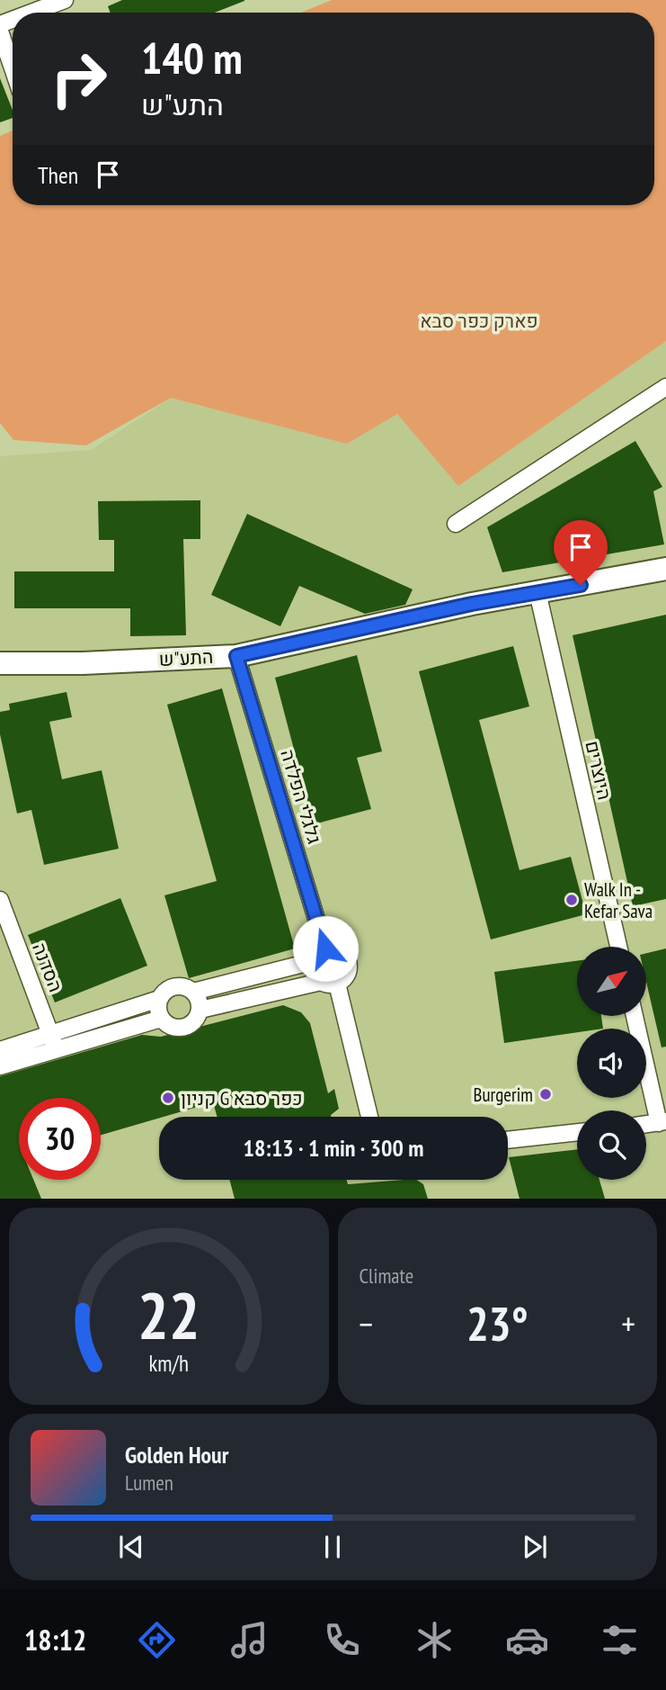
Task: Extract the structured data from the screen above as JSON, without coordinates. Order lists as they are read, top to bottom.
{
  "streets": {
    "street": [
      "התע\"ש",
      "היוצרים",
      "גלגלי הפלדה",
      "הסדנה"
    ]
  },
  "crossings": [
    ["התע\"ש", "היוצרים"],
    ["התע\"ש", "גלגלי הפלדה"]
  ],
  "parks": ["פארק כפר סבא"],
  "places": ["Walk In - Kefar Sava", "Burgerim", "קניון G כפר סבא"],
  "north": "top right",
  "page": {
    "turn": ["140 m", "התע\"ש"],
    "then": "Then",
    "limit": "30",
    "trip": "18:13 · 1 min · 300 m",
    "tile": "Climate",
    "heat": ["−", "23°", "+"],
    "song": ["Golden Hour", "Lumen"],
    "tabs": "18:12",
    "gauge": ["22", "km/h"]
  }
}
